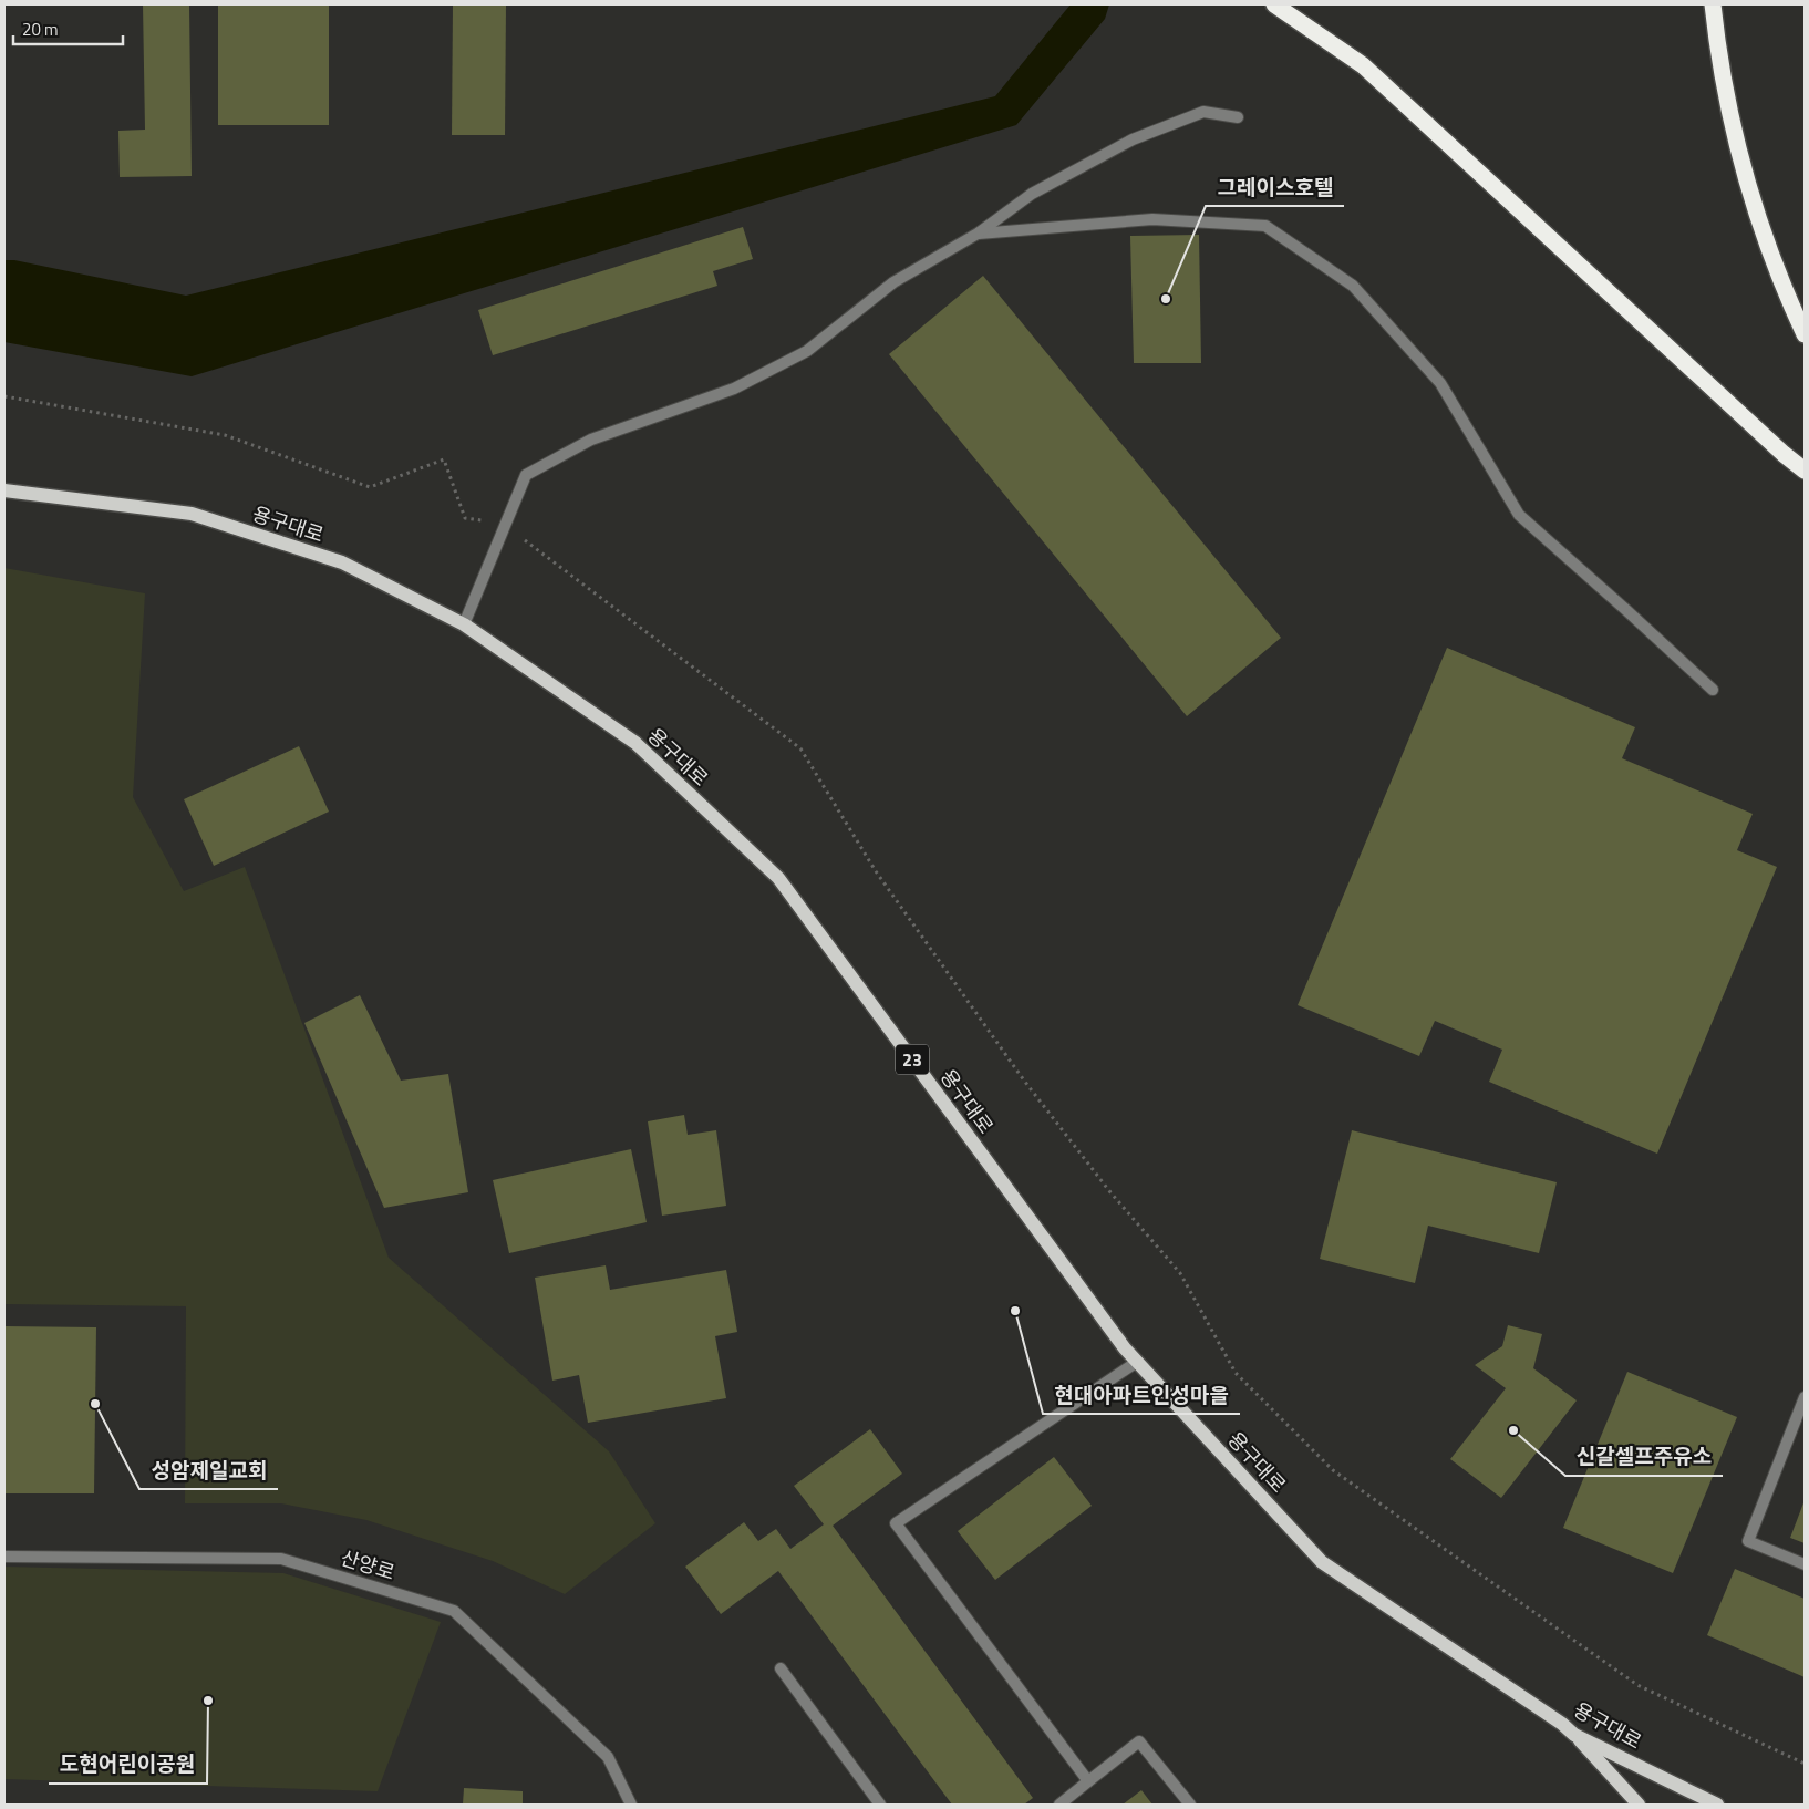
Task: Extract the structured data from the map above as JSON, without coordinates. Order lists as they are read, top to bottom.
{
  "streets": {
    "main road": ["용구대로", "23"],
    "street": ["산양로"]
  },
  "places": [
    "그레이스호텔",
    "현대아파트인성마을",
    "성암제일교회",
    "신갈셀프주유소",
    "도현어린이공원"
  ],
  "scale_bar": "20 m"
}
